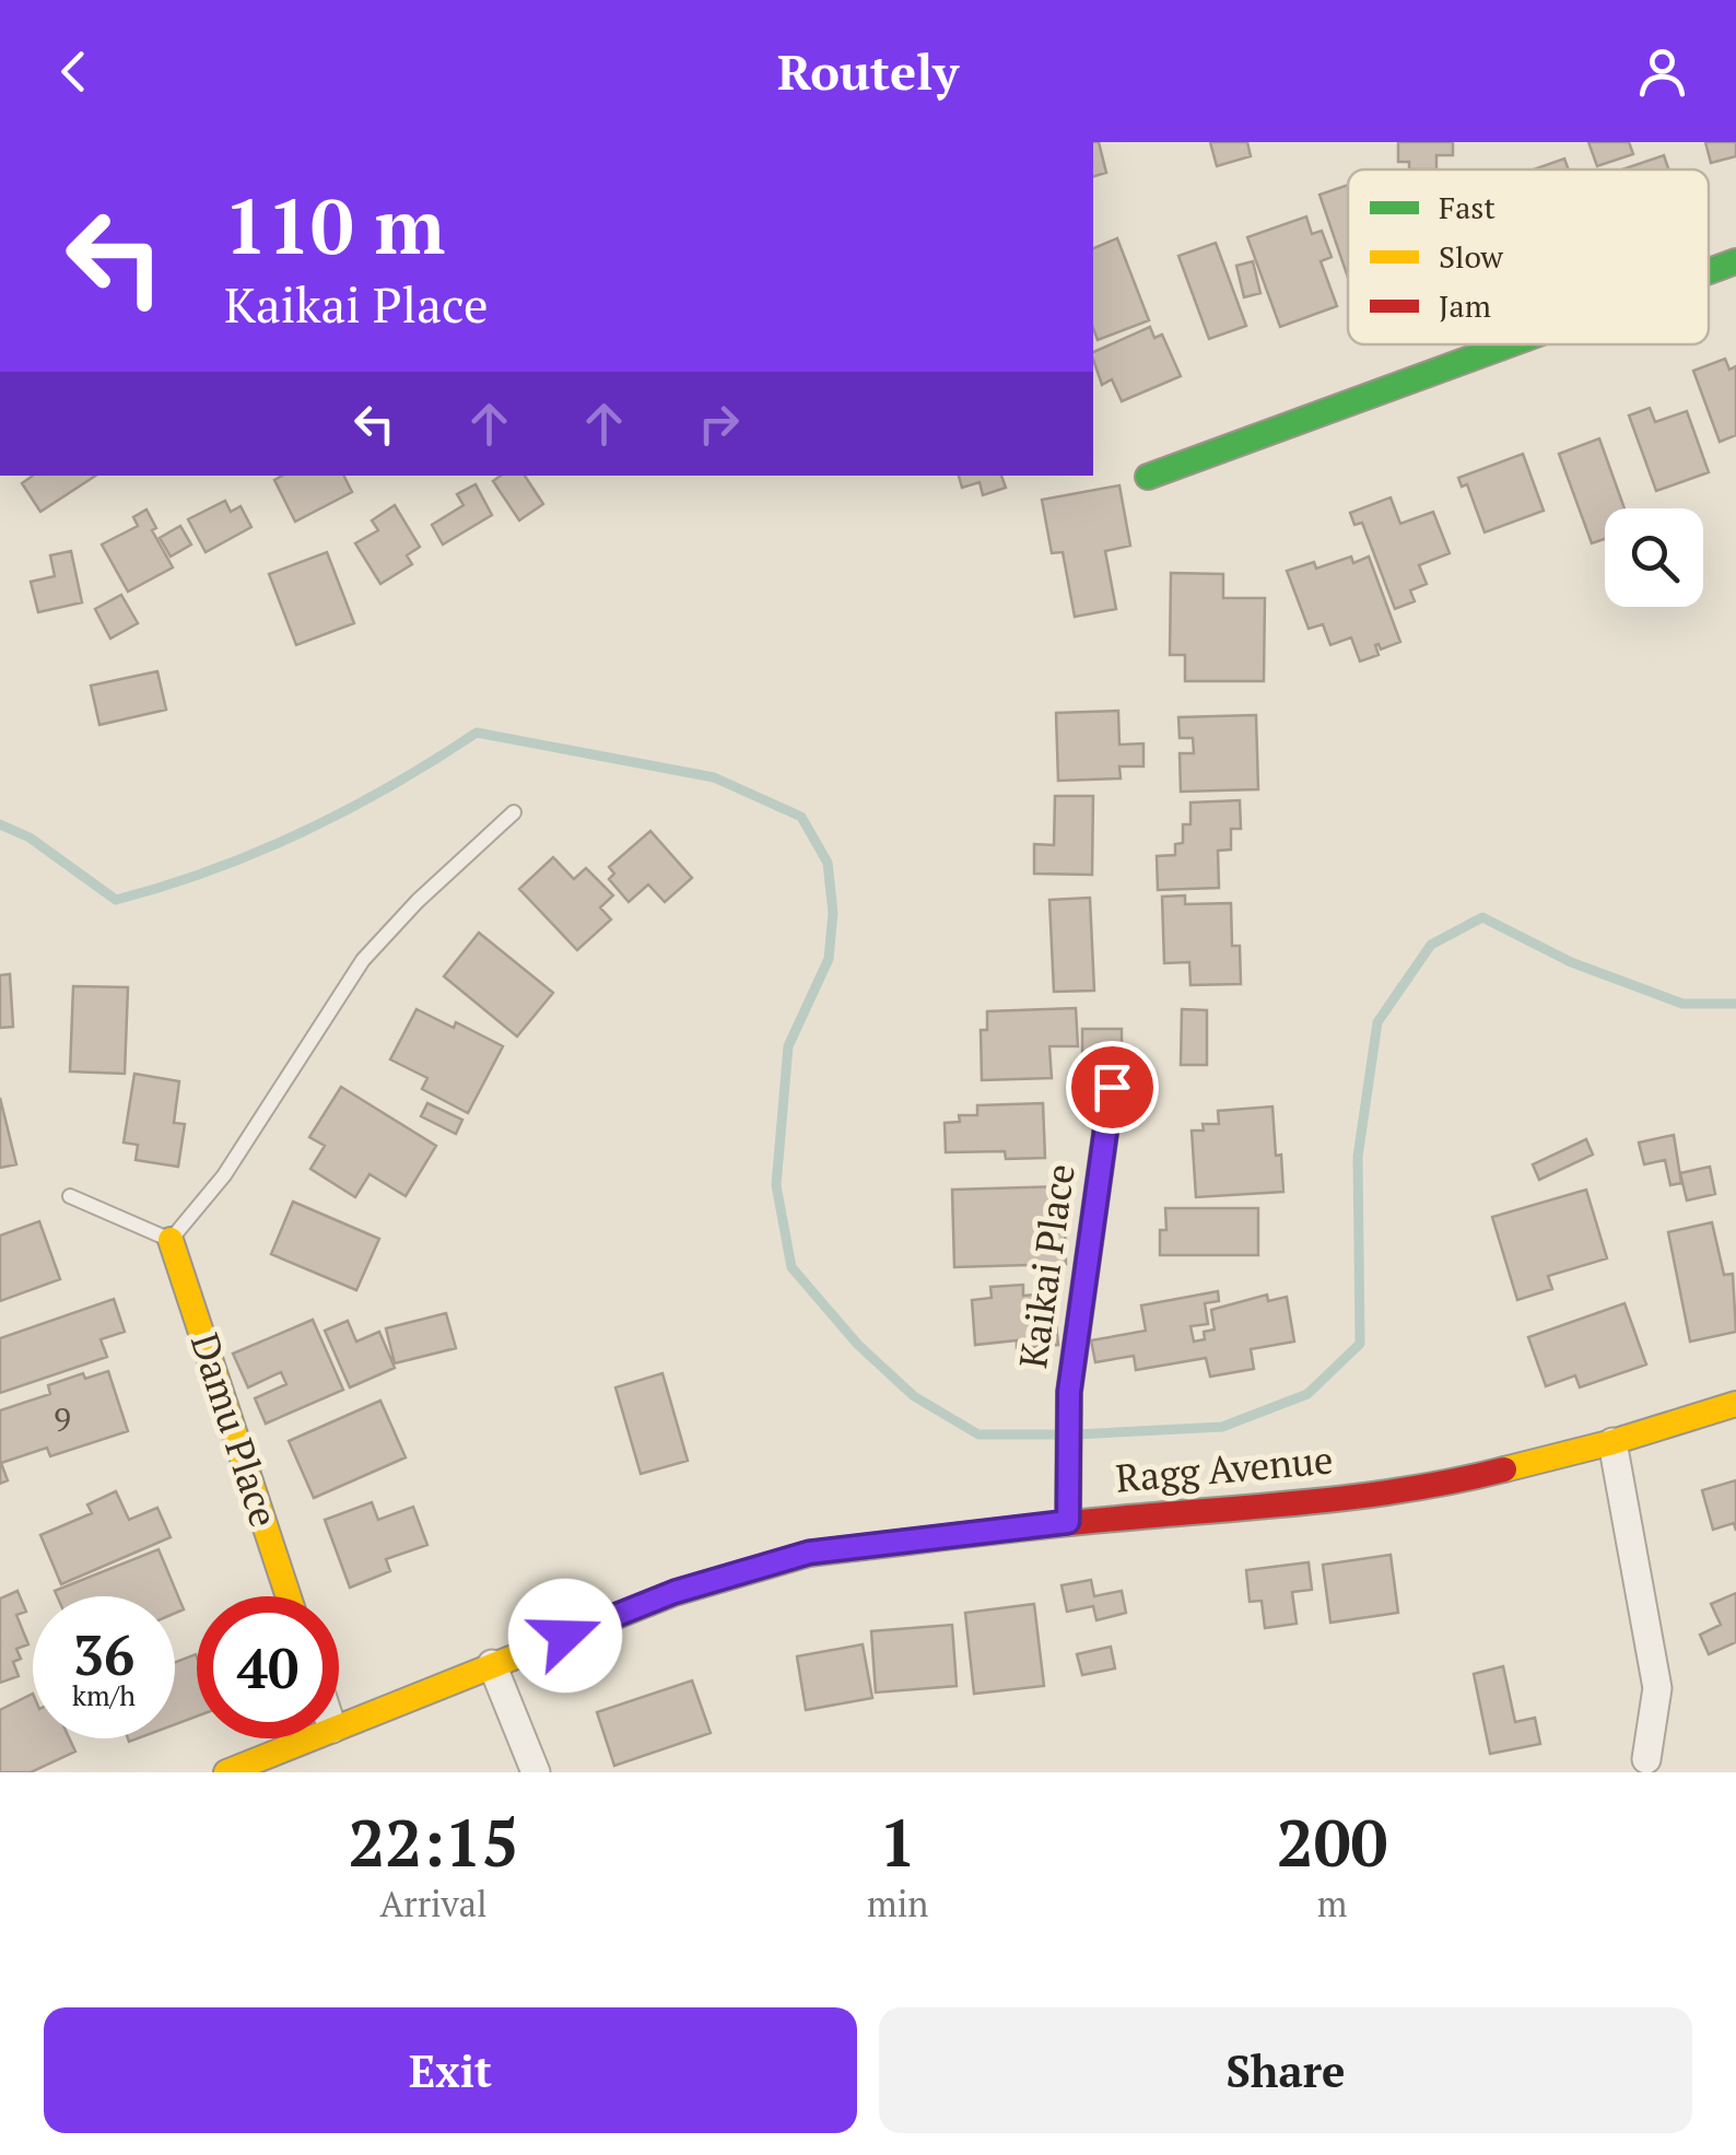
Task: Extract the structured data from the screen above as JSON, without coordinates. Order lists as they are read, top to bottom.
{
  "streets": {
    "street": ["Kaikai Place", "Damu Place", "Ragg Avenue"]
  },
  "crossings": [
    ["Kaikai Place", "Ragg Avenue"]
  ],
  "house_numbers": ["9"],
  "legend": ["Fast", "Slow", "Jam"],
  "page": {
    "header": "Routely",
    "turn": ["110 m", "Kaikai Place"],
    "speed": "36 km/h",
    "limit": "40",
    "eta": [
      "22:15",
      "Arrival",
      "1",
      "min",
      "200",
      "m"
    ],
    "buttons": ["Exit", "Share"]
  }
}
